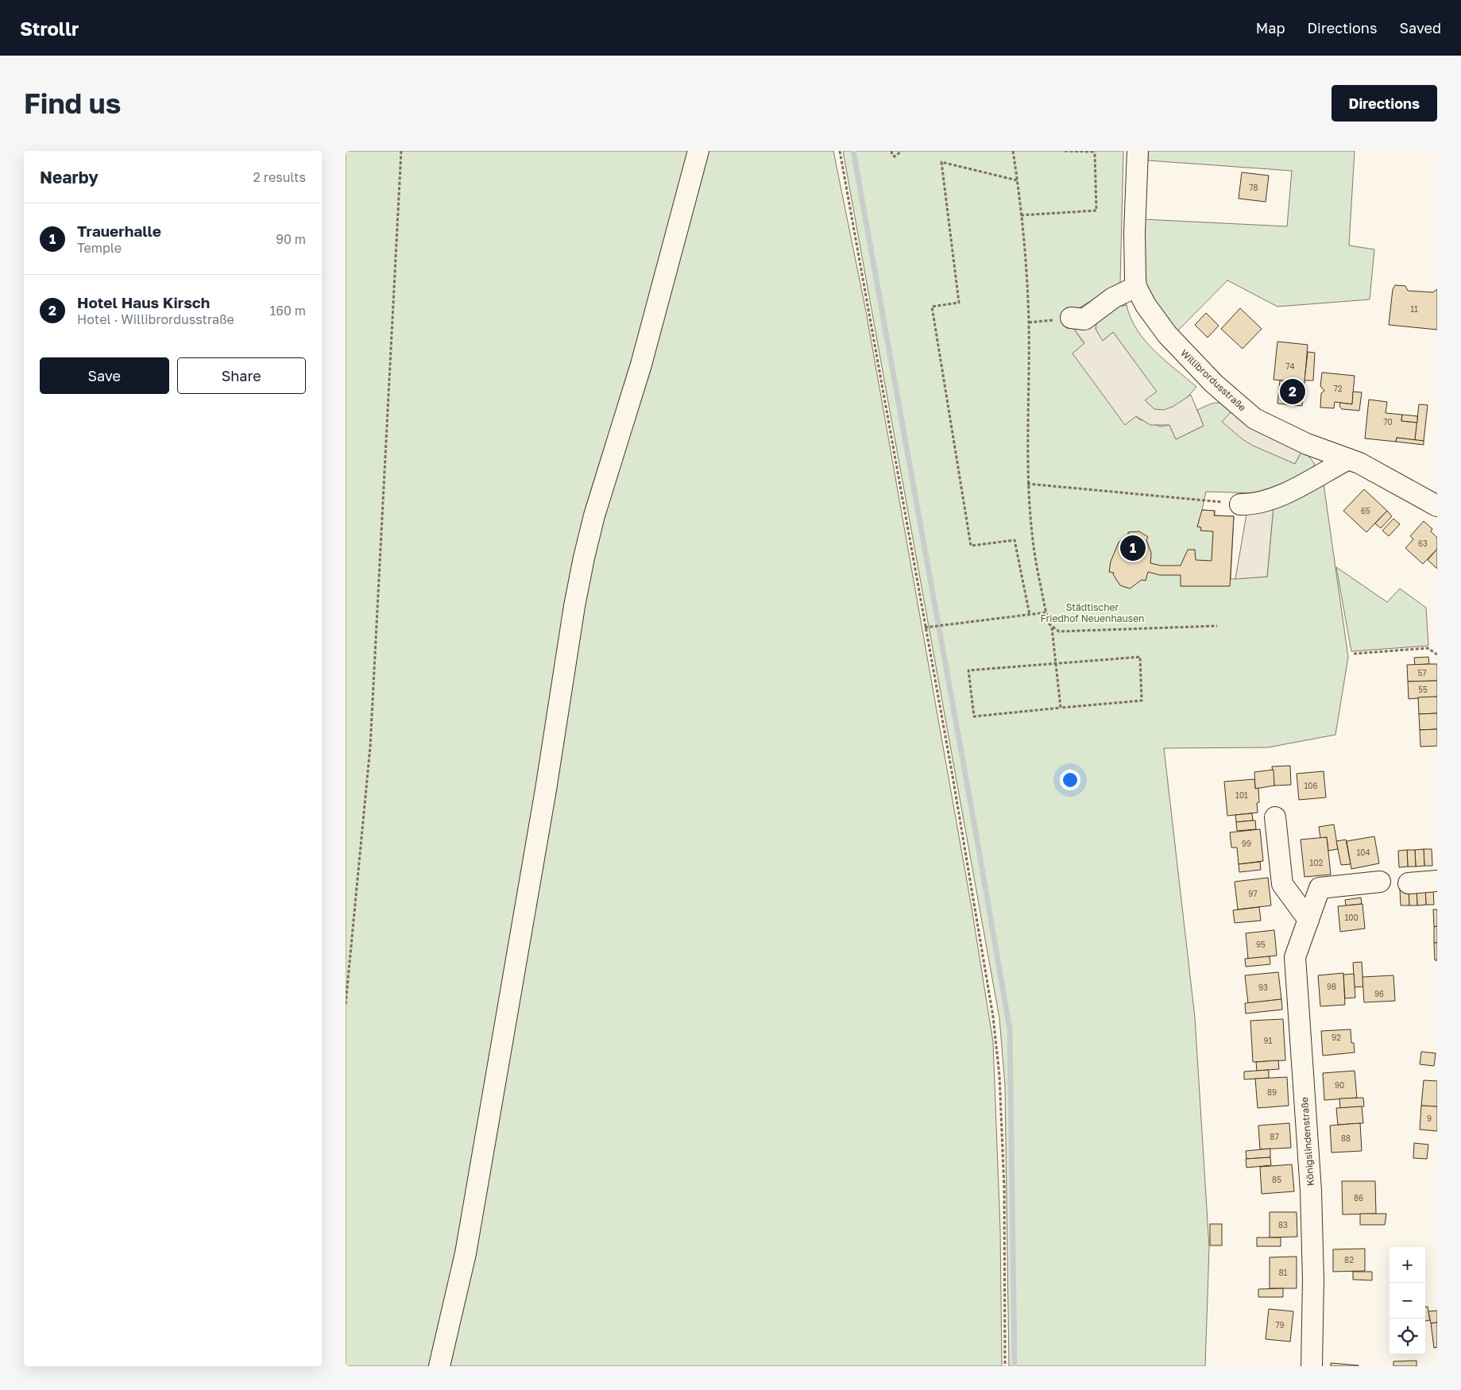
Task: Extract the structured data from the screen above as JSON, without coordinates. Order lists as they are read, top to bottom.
{
  "streets": {
    "street": ["Willibrordusstraße", "Königslindenstraße"]
  },
  "parks": ["Städtischer Friedhof Neuenhausen"],
  "house_numbers": [
    "78",
    "11",
    "74",
    "72",
    "70",
    "65",
    "63",
    "57",
    "55",
    "106",
    "101",
    "99",
    "104",
    "102",
    "97",
    "100",
    "95",
    "98",
    "93",
    "96",
    "92",
    "91",
    "90",
    "89",
    "9",
    "87",
    "88",
    "85",
    "86",
    "83",
    "82",
    "81",
    "79"
  ],
  "page": {
    "header": "Strollr",
    "nav": ["Map", "Directions", "Saved"],
    "buttons": [
      "Directions",
      ["Save", "Share"]
    ],
    "title": "Find us",
    "heading": ["Nearby", "2 results"],
    "list": [
      {
        "mark": "1",
        "name": "Trauerhalle",
        "note": "Temple",
        "value": "90 m"
      },
      {
        "mark": "2",
        "name": "Hotel Haus Kirsch",
        "note": "Hotel · Willibrordusstraße",
        "value": "160 m"
      }
    ],
    "pins": ["2", "1"],
    "map_buttons": ["+", "−"]
  }
}
